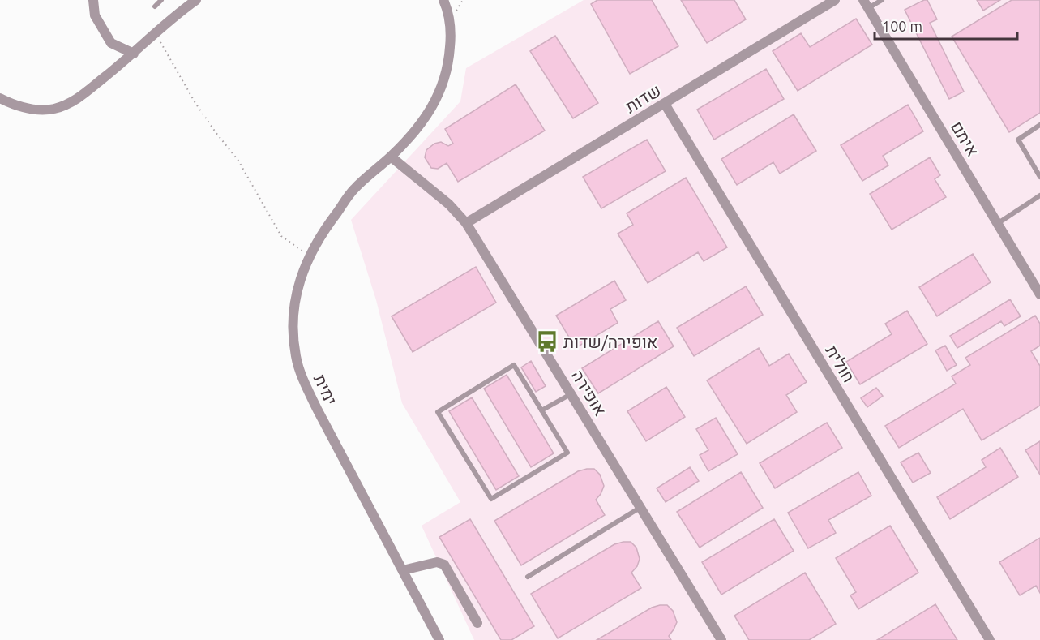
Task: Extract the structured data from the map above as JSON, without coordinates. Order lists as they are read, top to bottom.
{
  "streets": {
    "street": [
      "שדות",
      "איתם",
      "חולית",
      "ימית",
      "אופירה"
    ]
  },
  "crossings": [
    ["שדות", "חולית"],
    ["שדות", "אופירה"],
    ["ימית", "אופירה"]
  ],
  "places": {
    "bus stop": ["אופירה/שדות"]
  },
  "scale_bar": "100 m"
}
